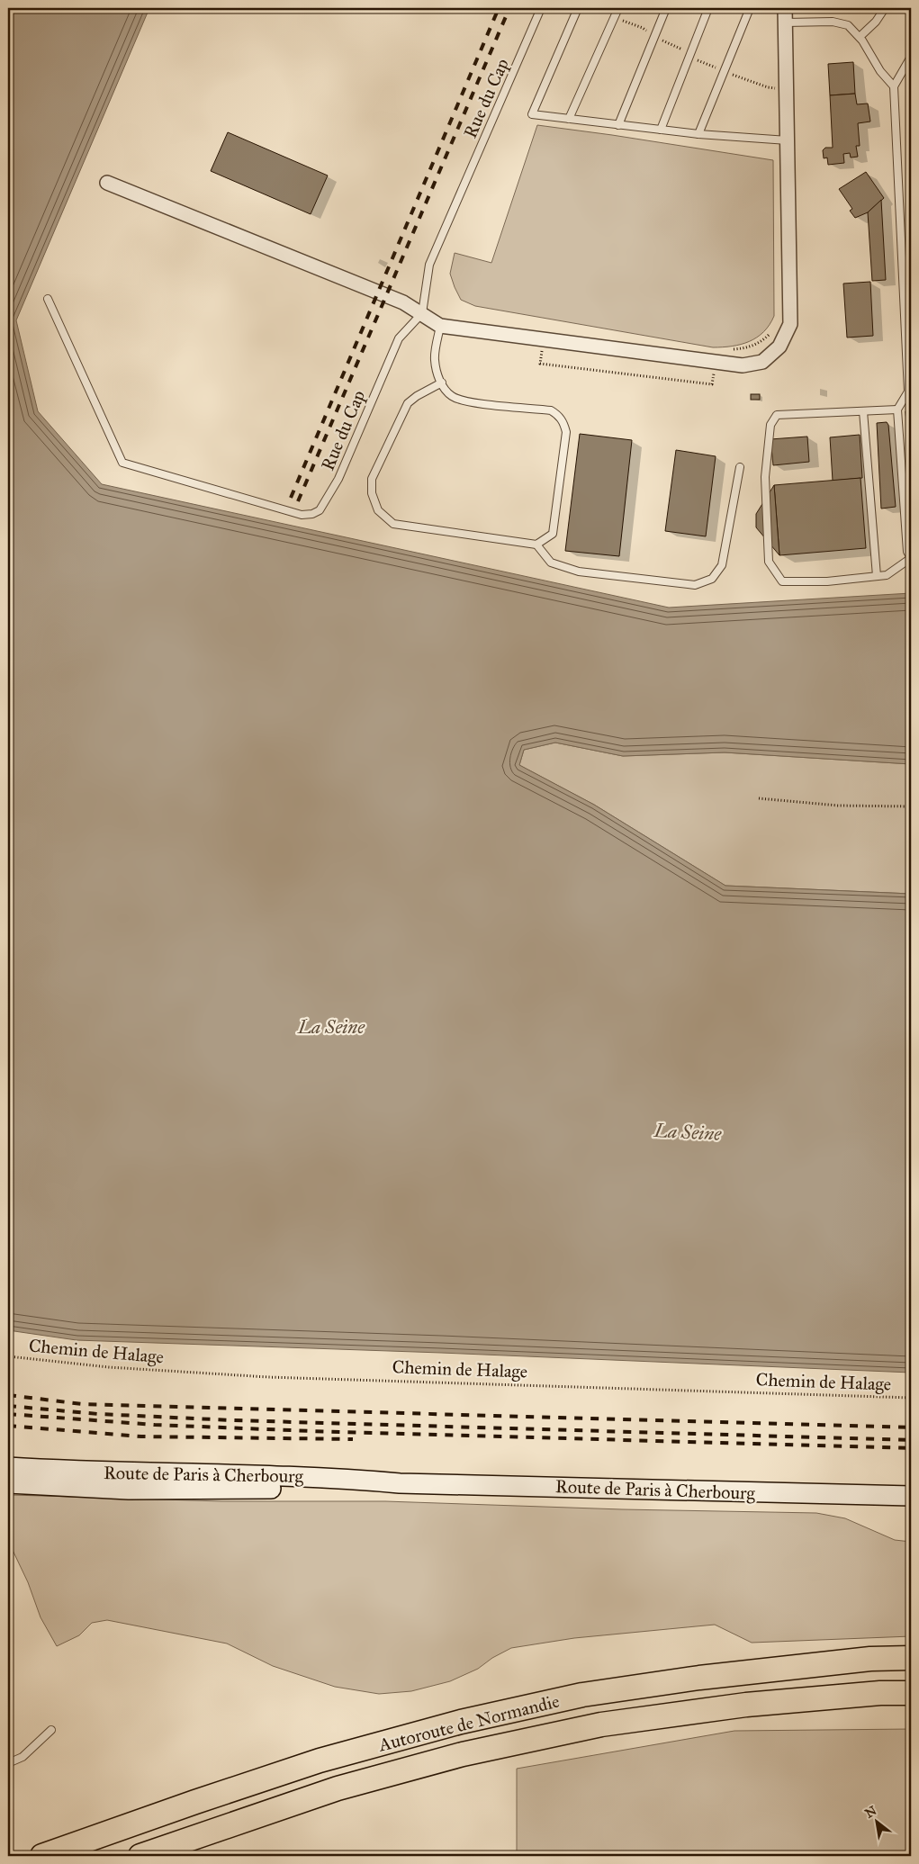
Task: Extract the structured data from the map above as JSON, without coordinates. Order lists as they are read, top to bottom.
{
  "streets": {
    "highway": ["Autoroute de Normandie"],
    "main road": ["Route de Paris à Cherbourg"],
    "lane": ["Rue du Cap"],
    "path": ["Chemin de Halage"]
  },
  "water": ["La Seine"],
  "north": "top left"
}
